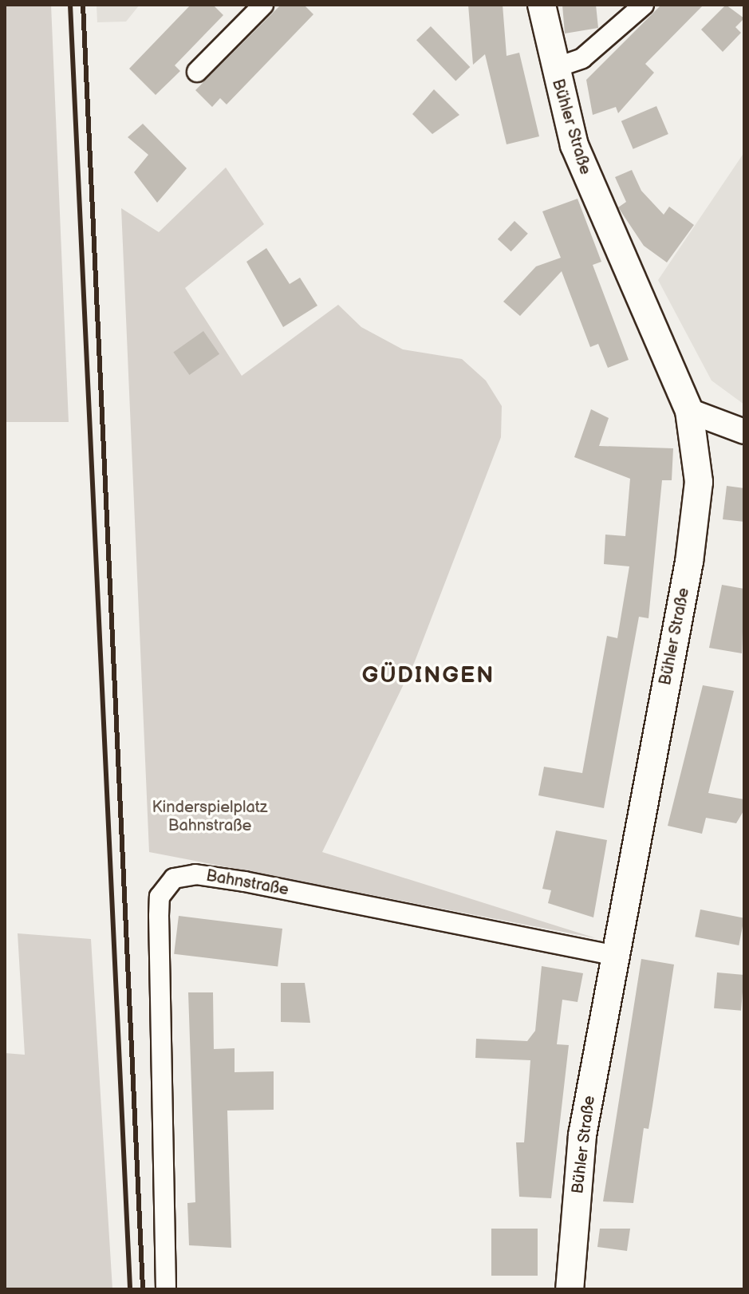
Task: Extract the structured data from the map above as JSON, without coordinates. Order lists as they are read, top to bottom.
{
  "streets": {
    "main road": ["Bühler Straße"],
    "street": ["Bahnstraße"]
  },
  "crossings": [
    ["Bühler Straße", "Bahnstraße"]
  ],
  "districts": ["GÜDINGEN"],
  "parks": ["Kinderspielplatz Bahnstraße"]
}
